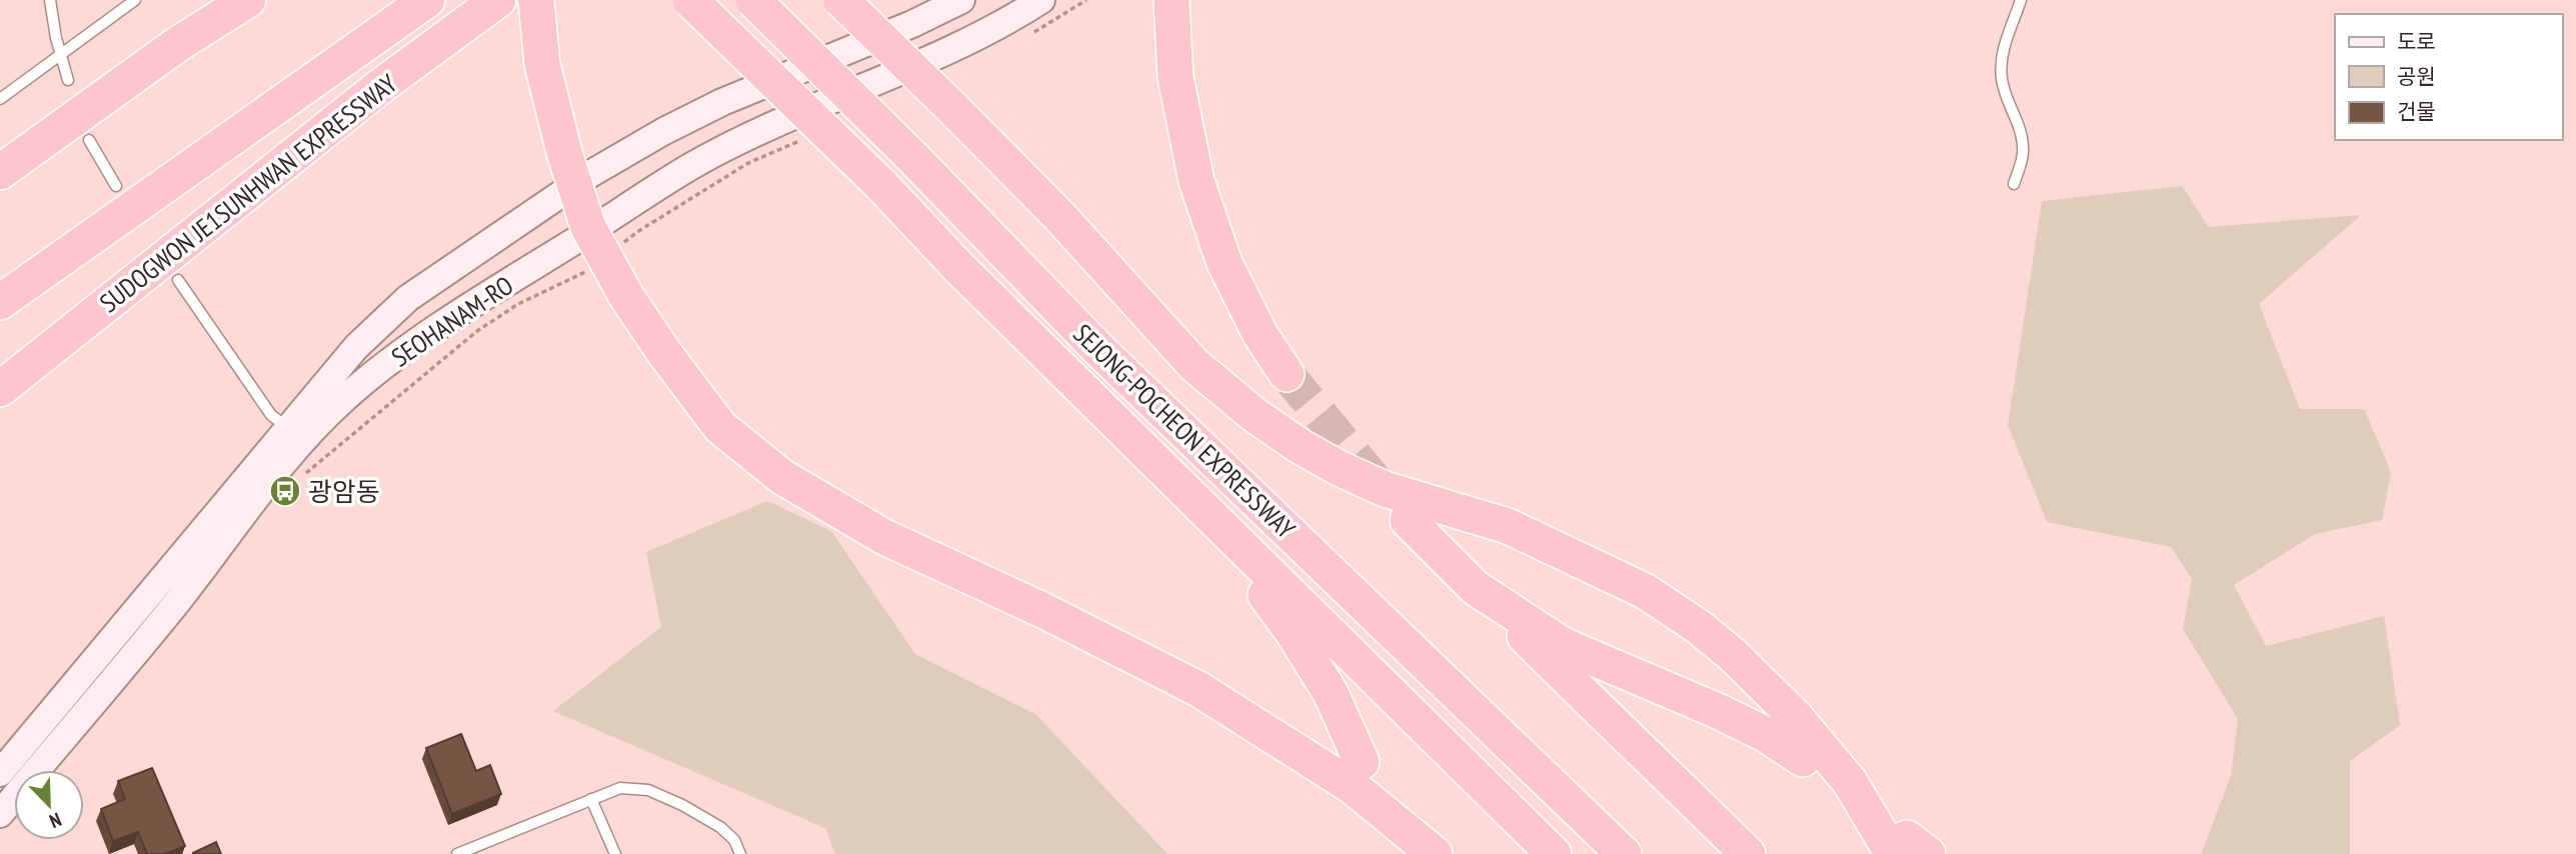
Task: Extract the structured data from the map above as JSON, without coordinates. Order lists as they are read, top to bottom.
{
  "streets": {
    "highway": ["SUDOGWON JE1SUNHWAN EXPRESSWAY", "SEJONG-POCHEON EXPRESSWAY"],
    "main road": ["SEOHANAM-RO"]
  },
  "places": {
    "bus stop": ["광암동"]
  },
  "legend": ["도로", "공원", "건물"],
  "north": "bottom right"
}
